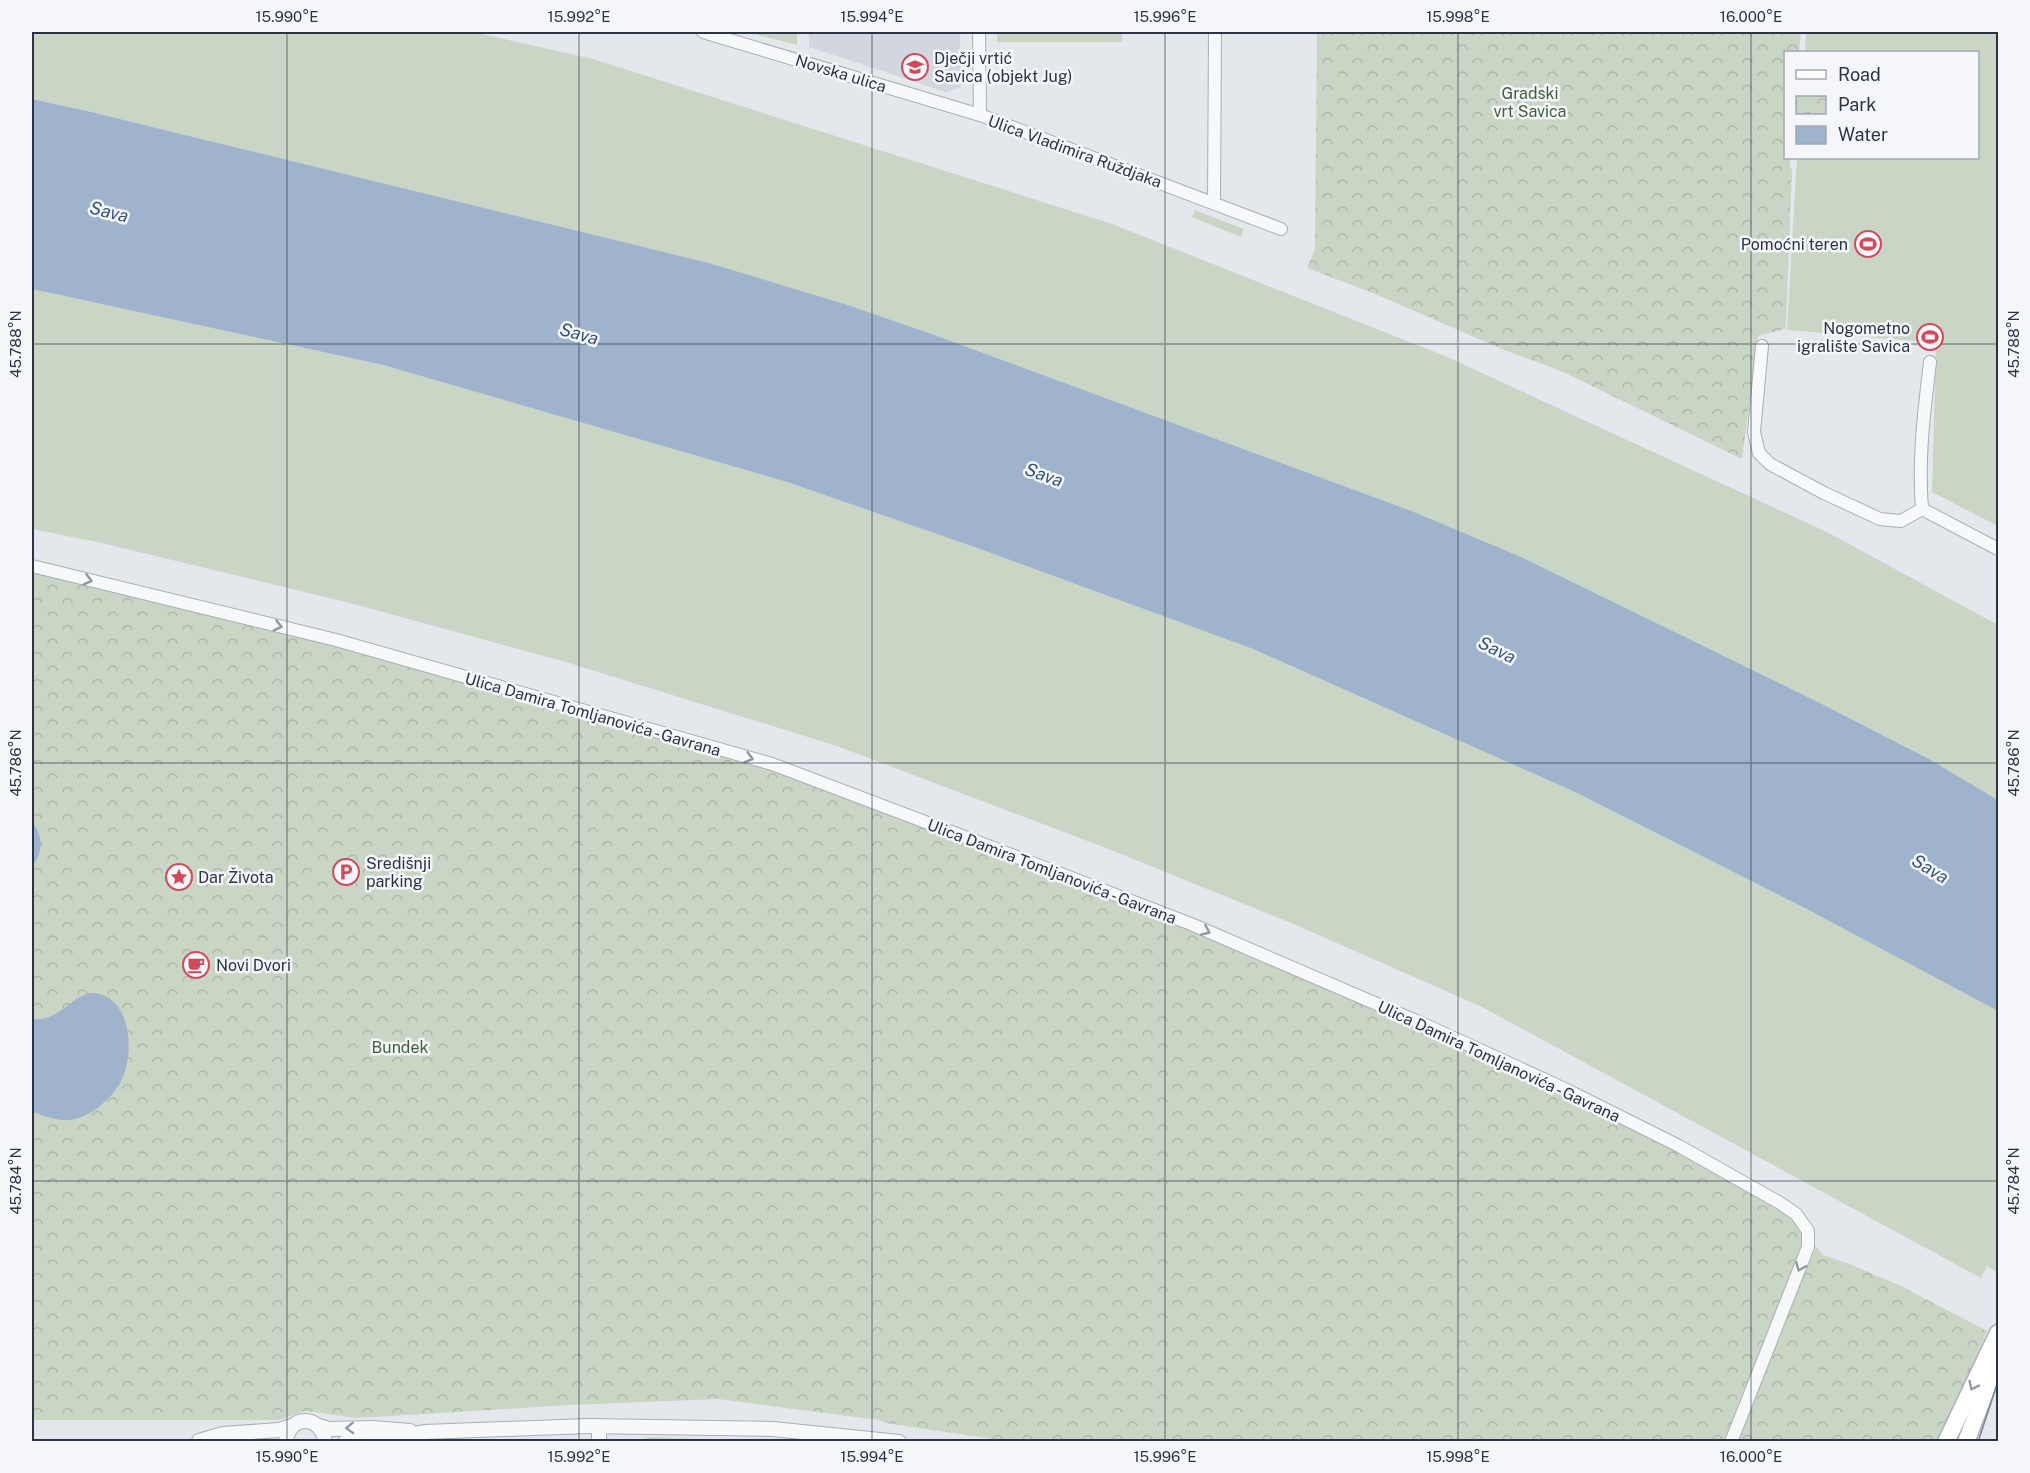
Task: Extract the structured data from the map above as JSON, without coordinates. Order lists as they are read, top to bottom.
{
  "streets": {
    "street": ["Novska ulica", "Ulica Vladimira Ruždjaka", "Ulica Damira Tomljanovića - Gavrana"]
  },
  "crossings": [
    ["Novska ulica", "Ulica Vladimira Ruždjaka"]
  ],
  "one_way": ["Ulica Damira Tomljanovića - Gavrana"],
  "water": ["Sava"],
  "parks": ["Gradski vrt Savica", "Bundek"],
  "places": {
    "school or university": ["Dječji vrtić Savica (objekt Jug)"],
    "sports": ["Pomoćni teren", "Nogometno igralište Savica"],
    "parking": ["Središnji parking"],
    "place": ["Dar Života"],
    "cafe": ["Novi Dvori"]
  },
  "legend": ["Road", "Park", "Water"],
  "coordinates": [
    "15.990°E",
    "15.992°E",
    "15.994°E",
    "15.996°E",
    "15.998°E",
    "16.000°E",
    "45.788°N",
    "45.786°N",
    "45.784°N"
  ]
}
